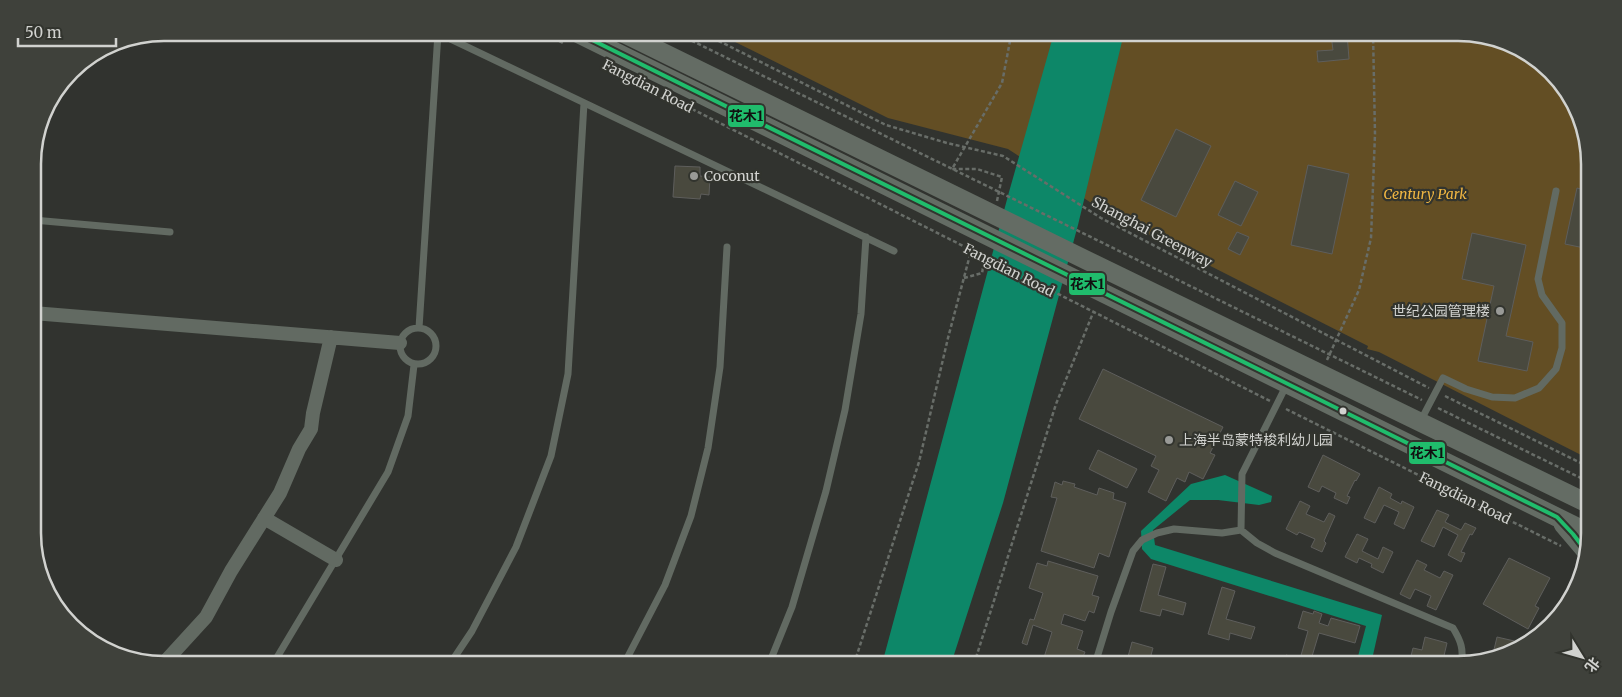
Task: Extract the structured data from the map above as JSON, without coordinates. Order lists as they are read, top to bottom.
{
  "streets": {
    "main road": ["Fangdian Road"],
    "path": ["Shanghai Greenway"]
  },
  "parks": ["Century Park"],
  "places": ["Coconut", "世纪公园管理楼", "上海半岛蒙特梭利幼儿园"],
  "lines": ["transit line 花木1"],
  "scale_bar": "50 m",
  "north": "bottom right"
}
